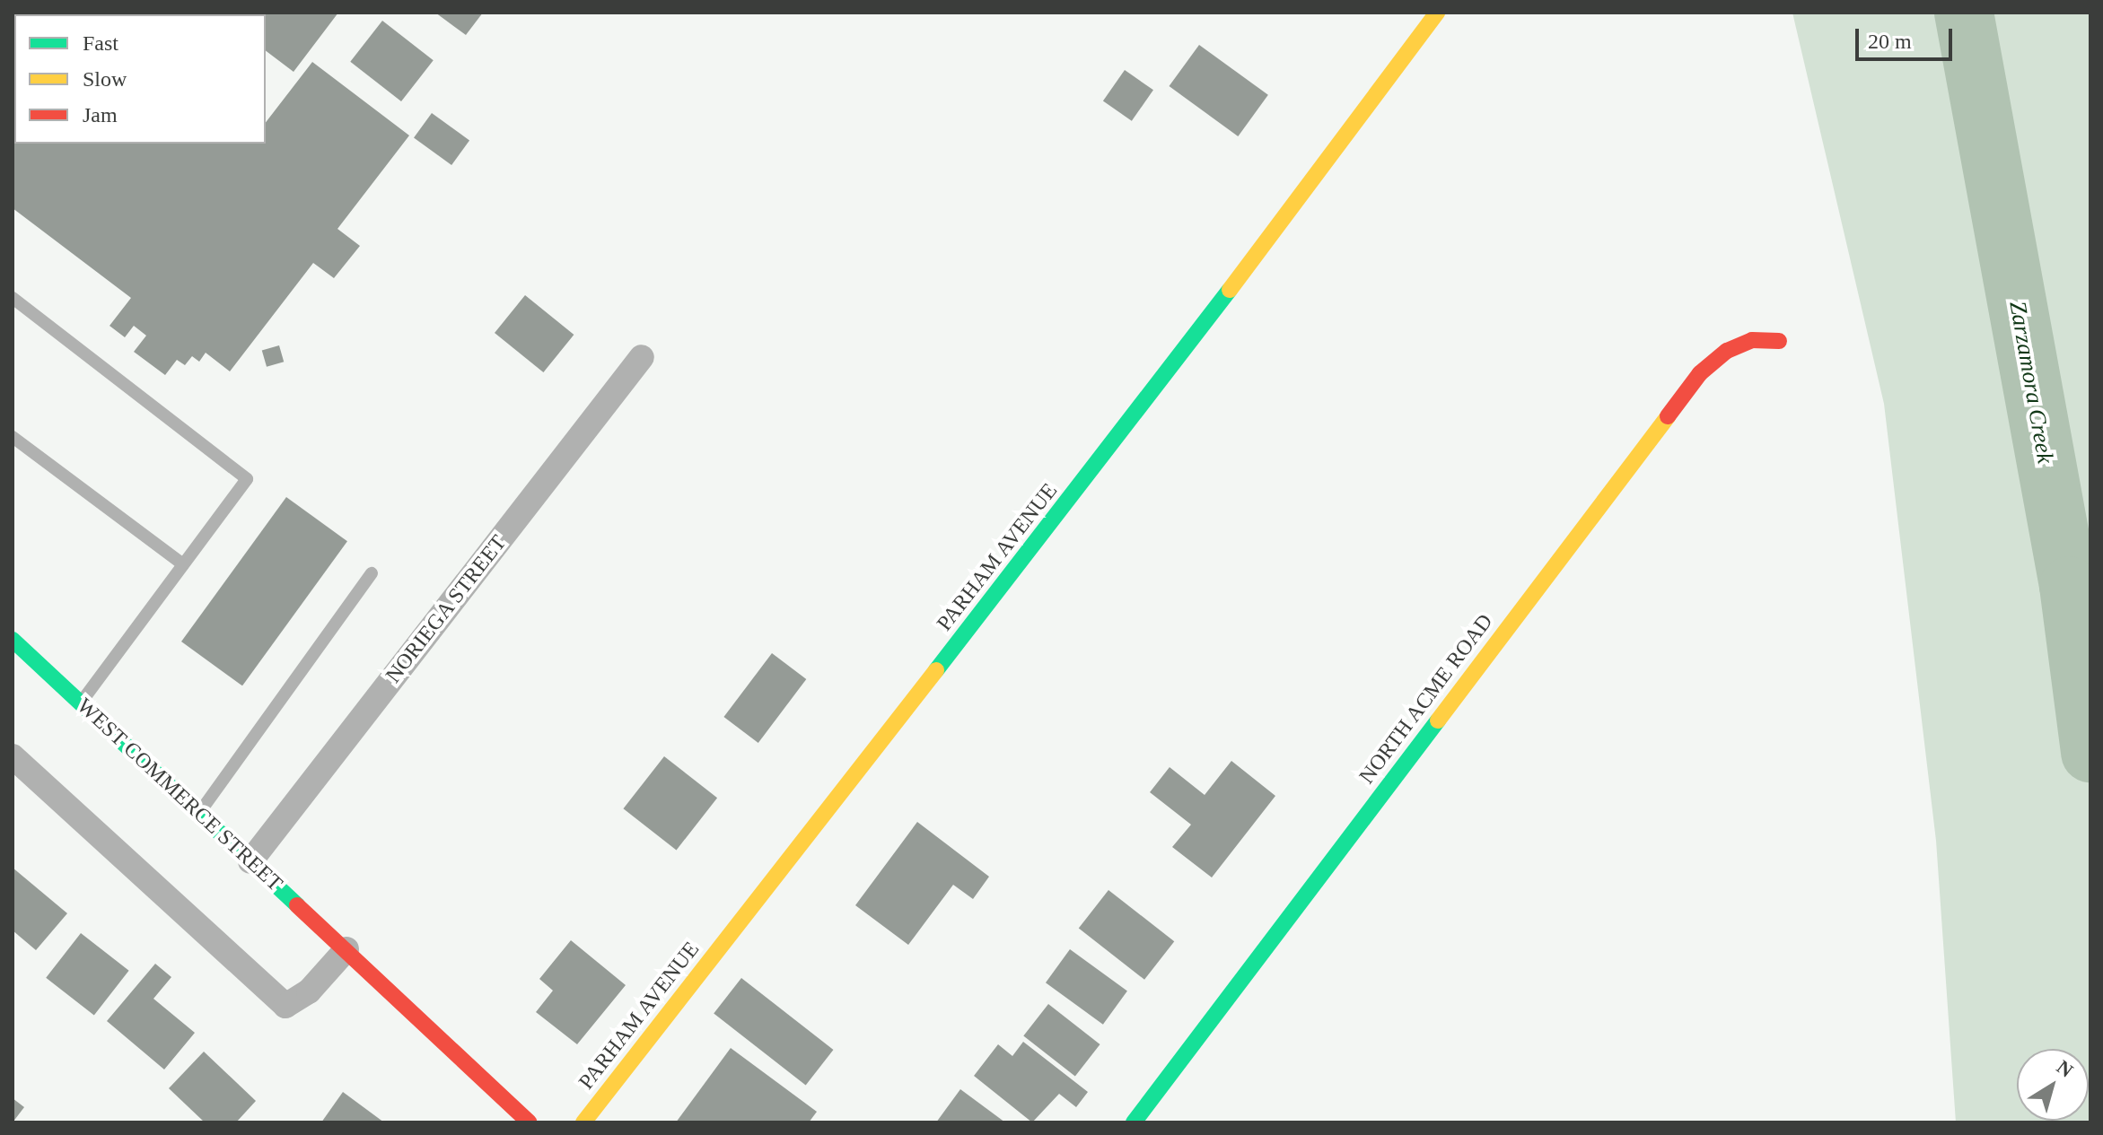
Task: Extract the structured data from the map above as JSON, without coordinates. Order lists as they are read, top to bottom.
{
  "streets": {
    "street": [
      "PARHAM AVENUE",
      "NORIEGA STREET",
      "NORTH ACME ROAD",
      "WEST COMMERCE STREET"
    ]
  },
  "crossings": [
    ["NORIEGA STREET", "WEST COMMERCE STREET"]
  ],
  "water": ["Zarzamora Creek"],
  "legend": ["Fast", "Slow", "Jam"],
  "scale_bar": "20 m",
  "north": "top right"
}
